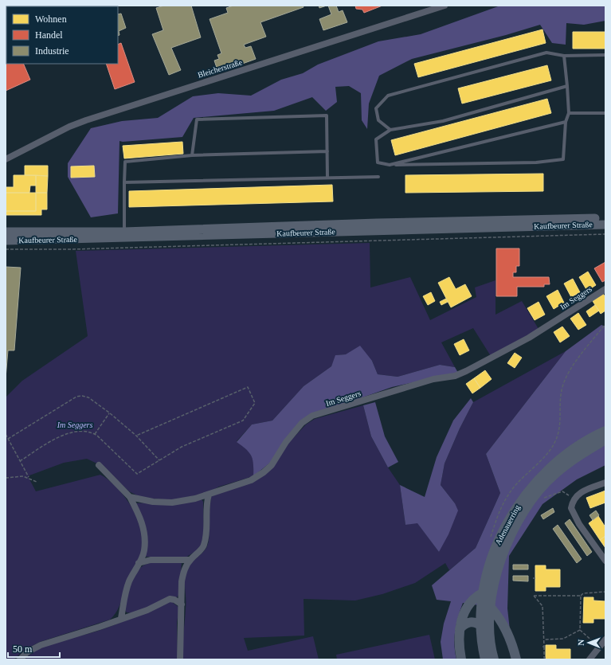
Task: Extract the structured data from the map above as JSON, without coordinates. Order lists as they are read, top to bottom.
{
  "streets": {
    "main road": ["Kaufbeurer Straße", "Adenauerring"],
    "street": ["Bleicherstraße", "Im Seggers"]
  },
  "parks": ["Im Seggers"],
  "legend": ["Wohnen", "Handel", "Industrie"],
  "scale_bar": "50 m",
  "north": "left"
}
